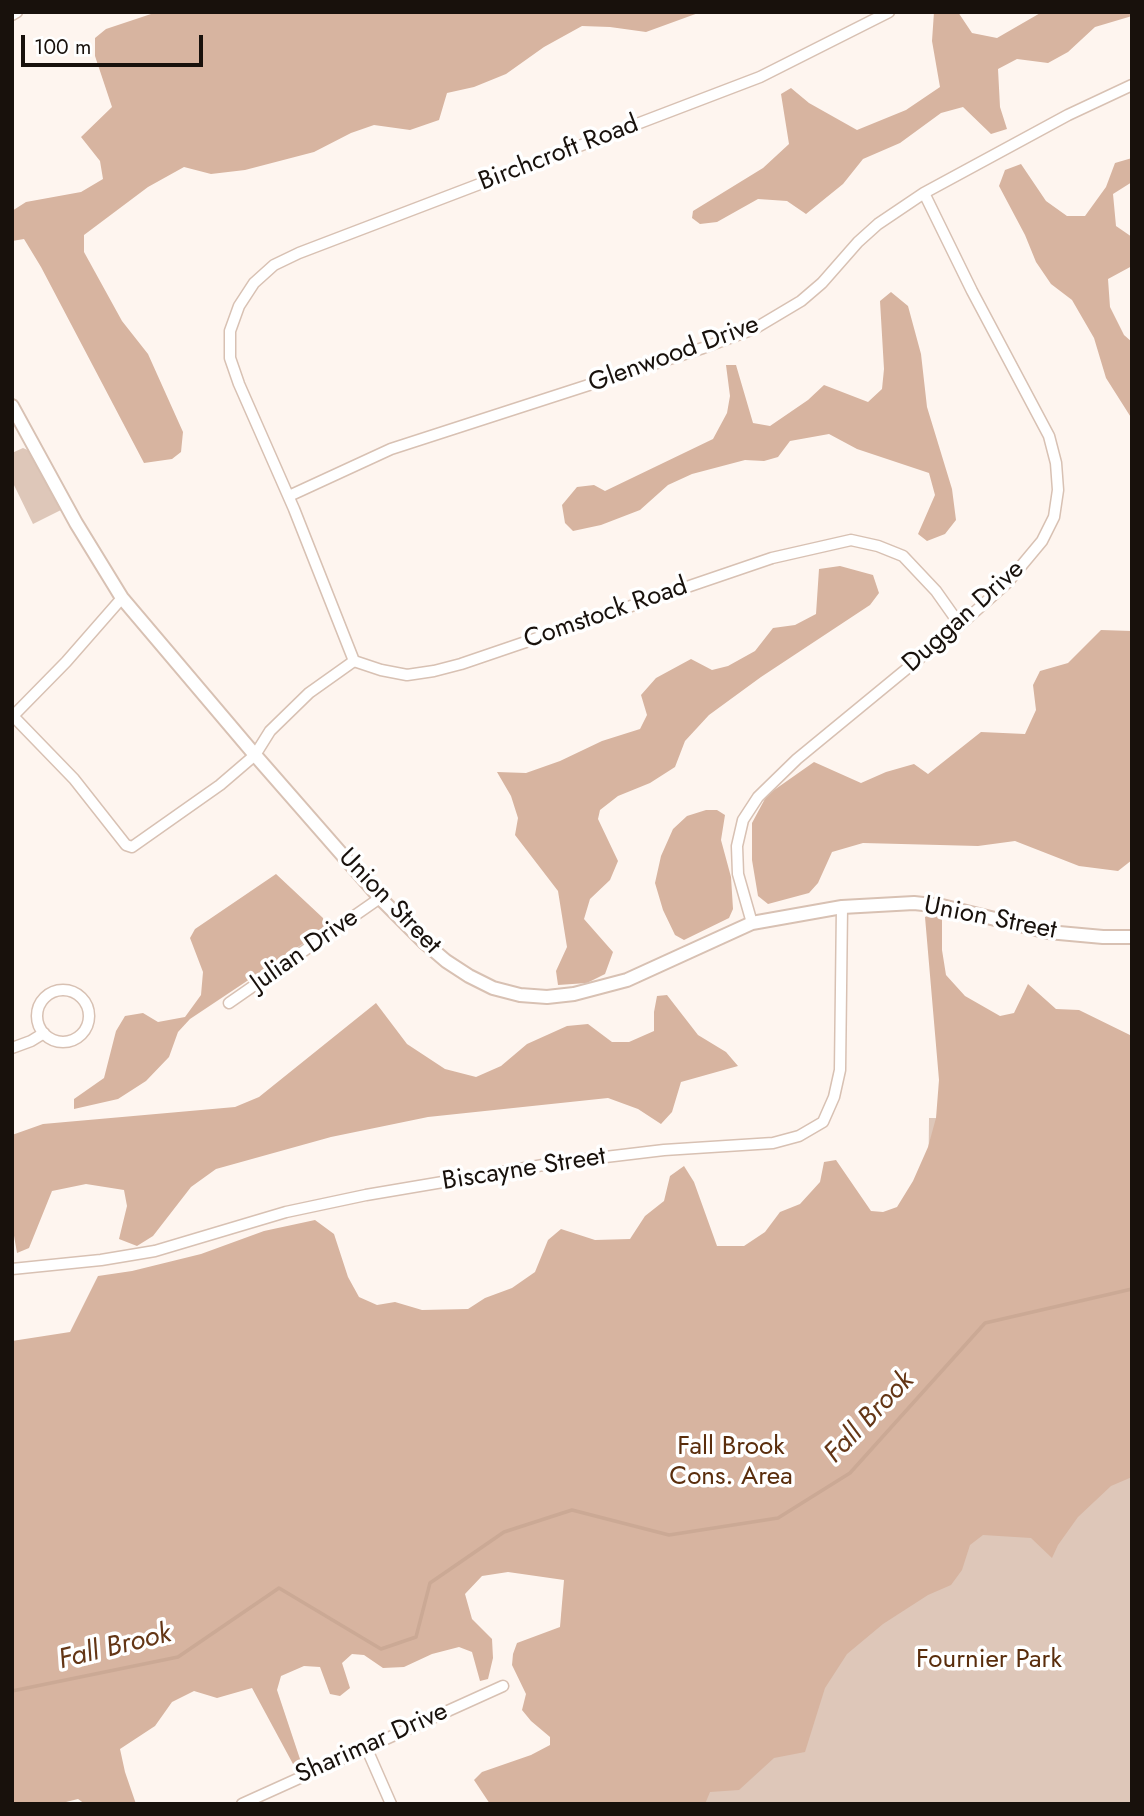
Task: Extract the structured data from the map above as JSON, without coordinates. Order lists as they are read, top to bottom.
{
  "streets": {
    "street": [
      "Birchcroft Road",
      "Glenwood Drive",
      "Comstock Road",
      "Duggan Drive",
      "Union Street",
      "Julian Drive",
      "Biscayne Street",
      "Sharimar Drive"
    ]
  },
  "crossings": [
    ["Birchcroft Road", "Glenwood Drive"],
    ["Glenwood Drive", "Duggan Drive"],
    ["Comstock Road", "Duggan Drive"],
    ["Duggan Drive", "Union Street"],
    ["Union Street", "Julian Drive"],
    ["Union Street", "Biscayne Street"]
  ],
  "water": ["Fall Brook"],
  "parks": ["Fall Brook Cons. Area", "Fournier Park"],
  "scale_bar": "100 m"
}
